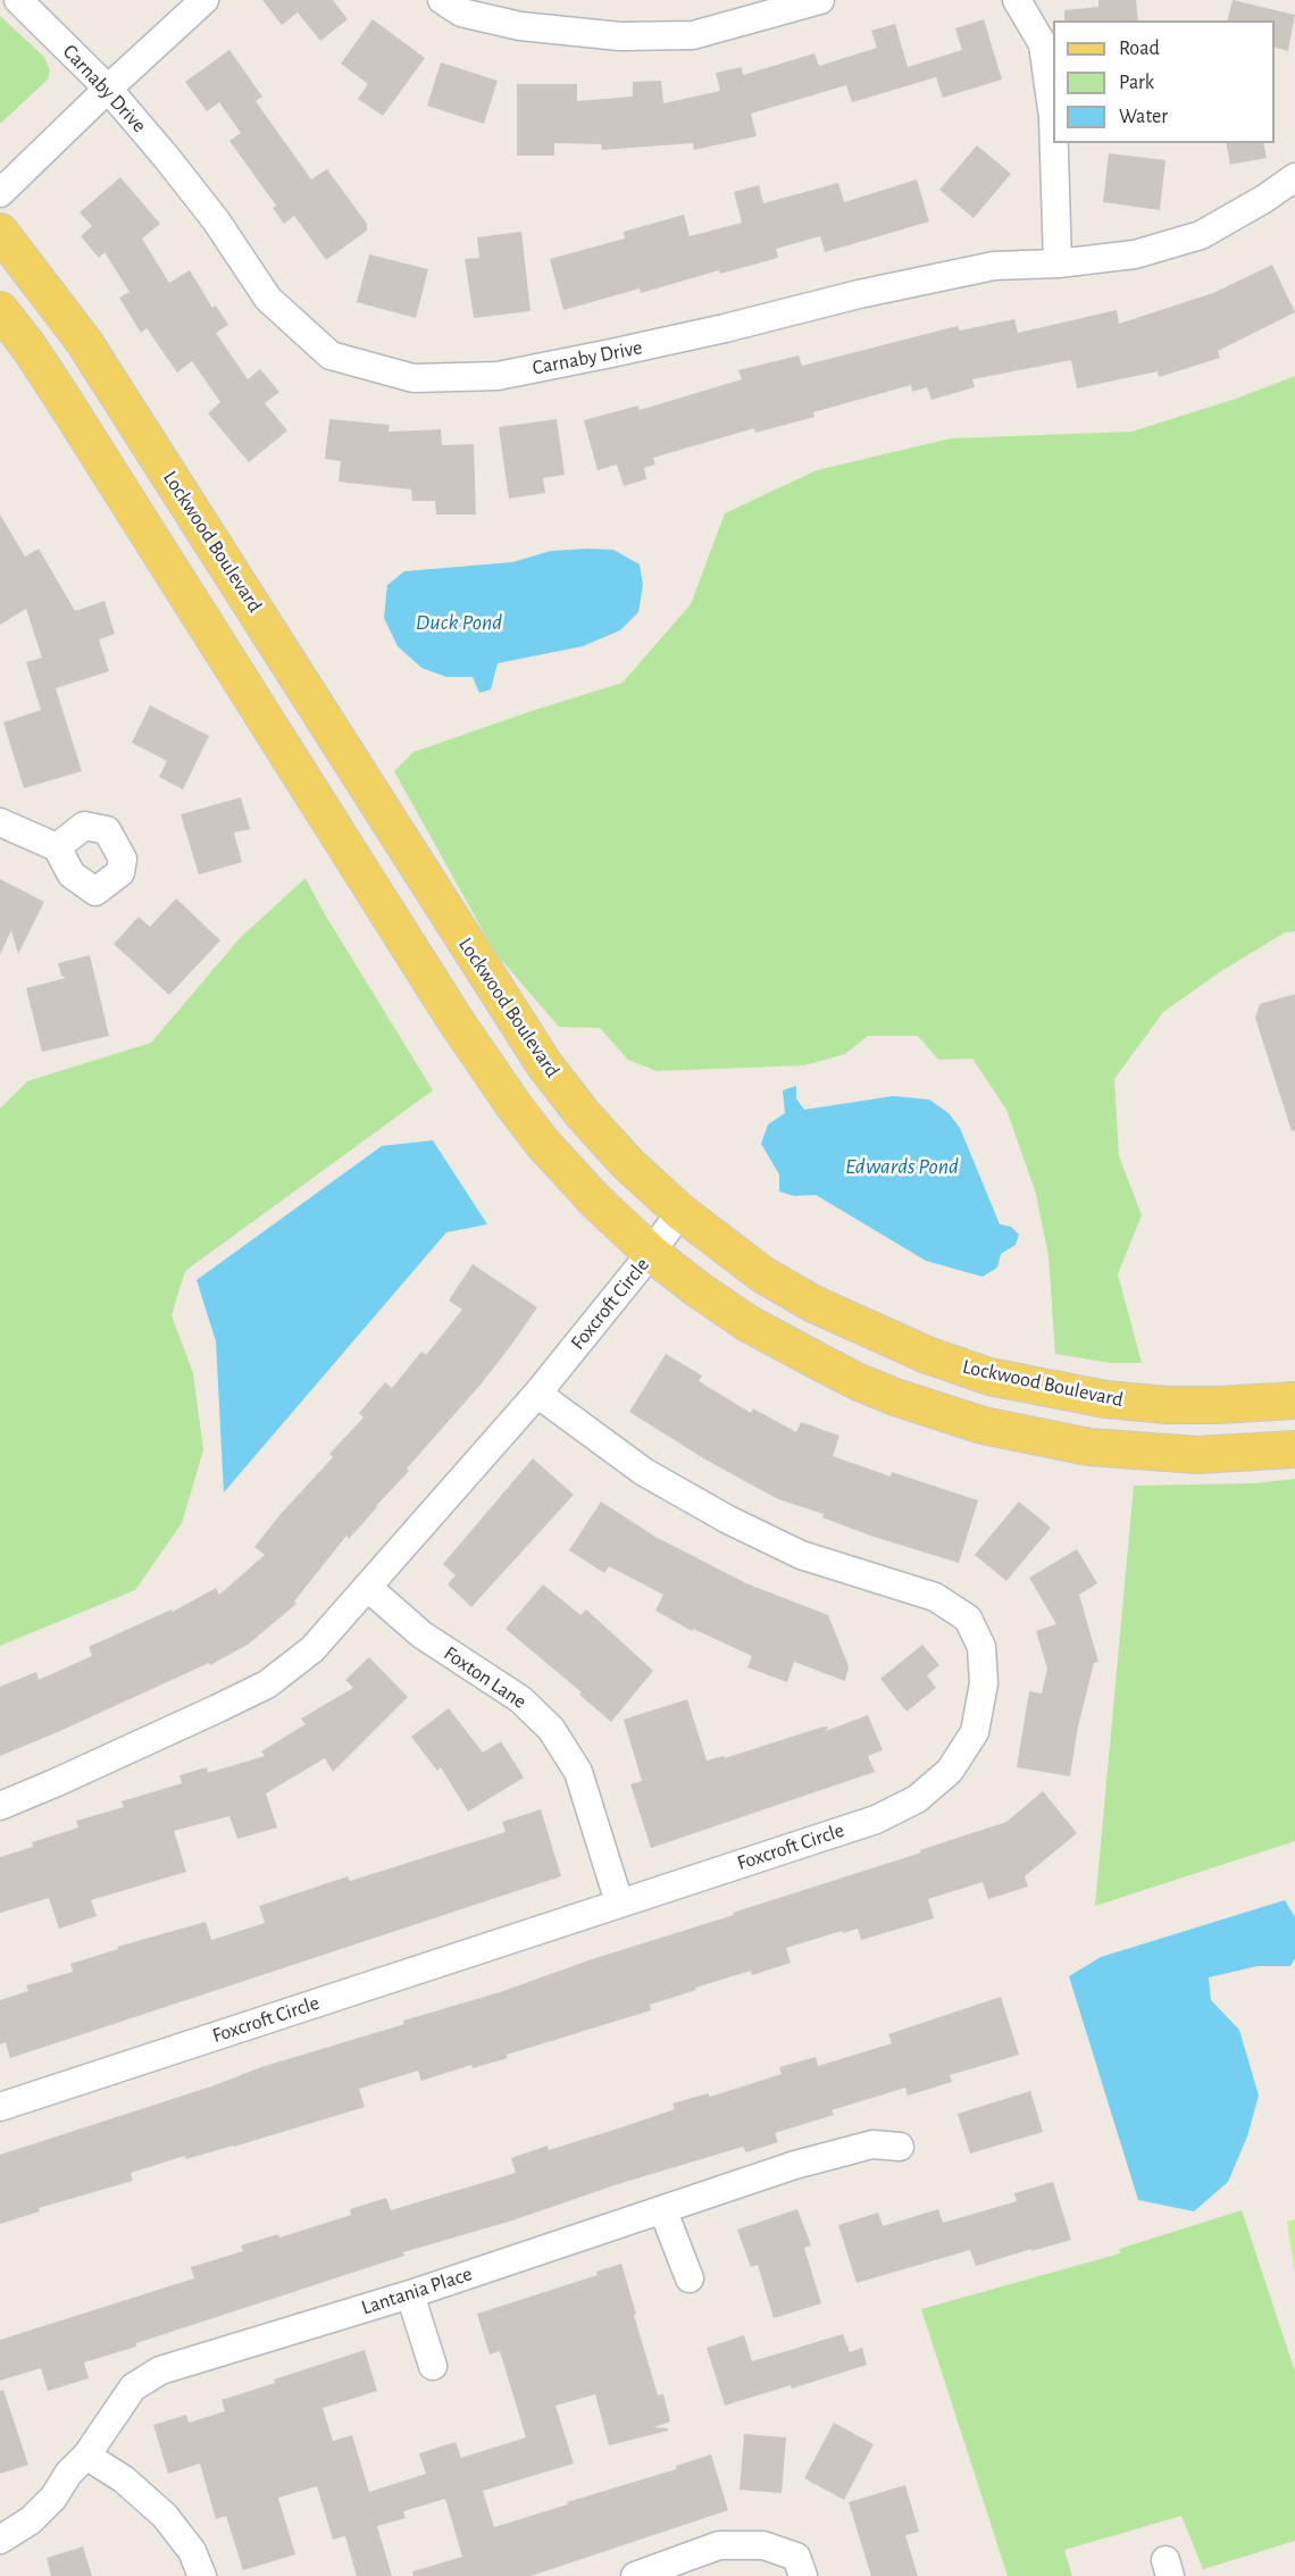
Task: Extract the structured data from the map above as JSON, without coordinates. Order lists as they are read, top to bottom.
{
  "streets": {
    "main road": ["Lockwood Boulevard"],
    "street": [
      "Carnaby Drive",
      "Foxcroft Circle",
      "Foxton Lane",
      "Lantania Place"
    ]
  },
  "crossings": [
    ["Lockwood Boulevard", "Foxcroft Circle"],
    ["Foxcroft Circle", "Foxton Lane"]
  ],
  "water": ["Duck Pond", "Edwards Pond"],
  "legend": ["Road", "Park", "Water"]
}
